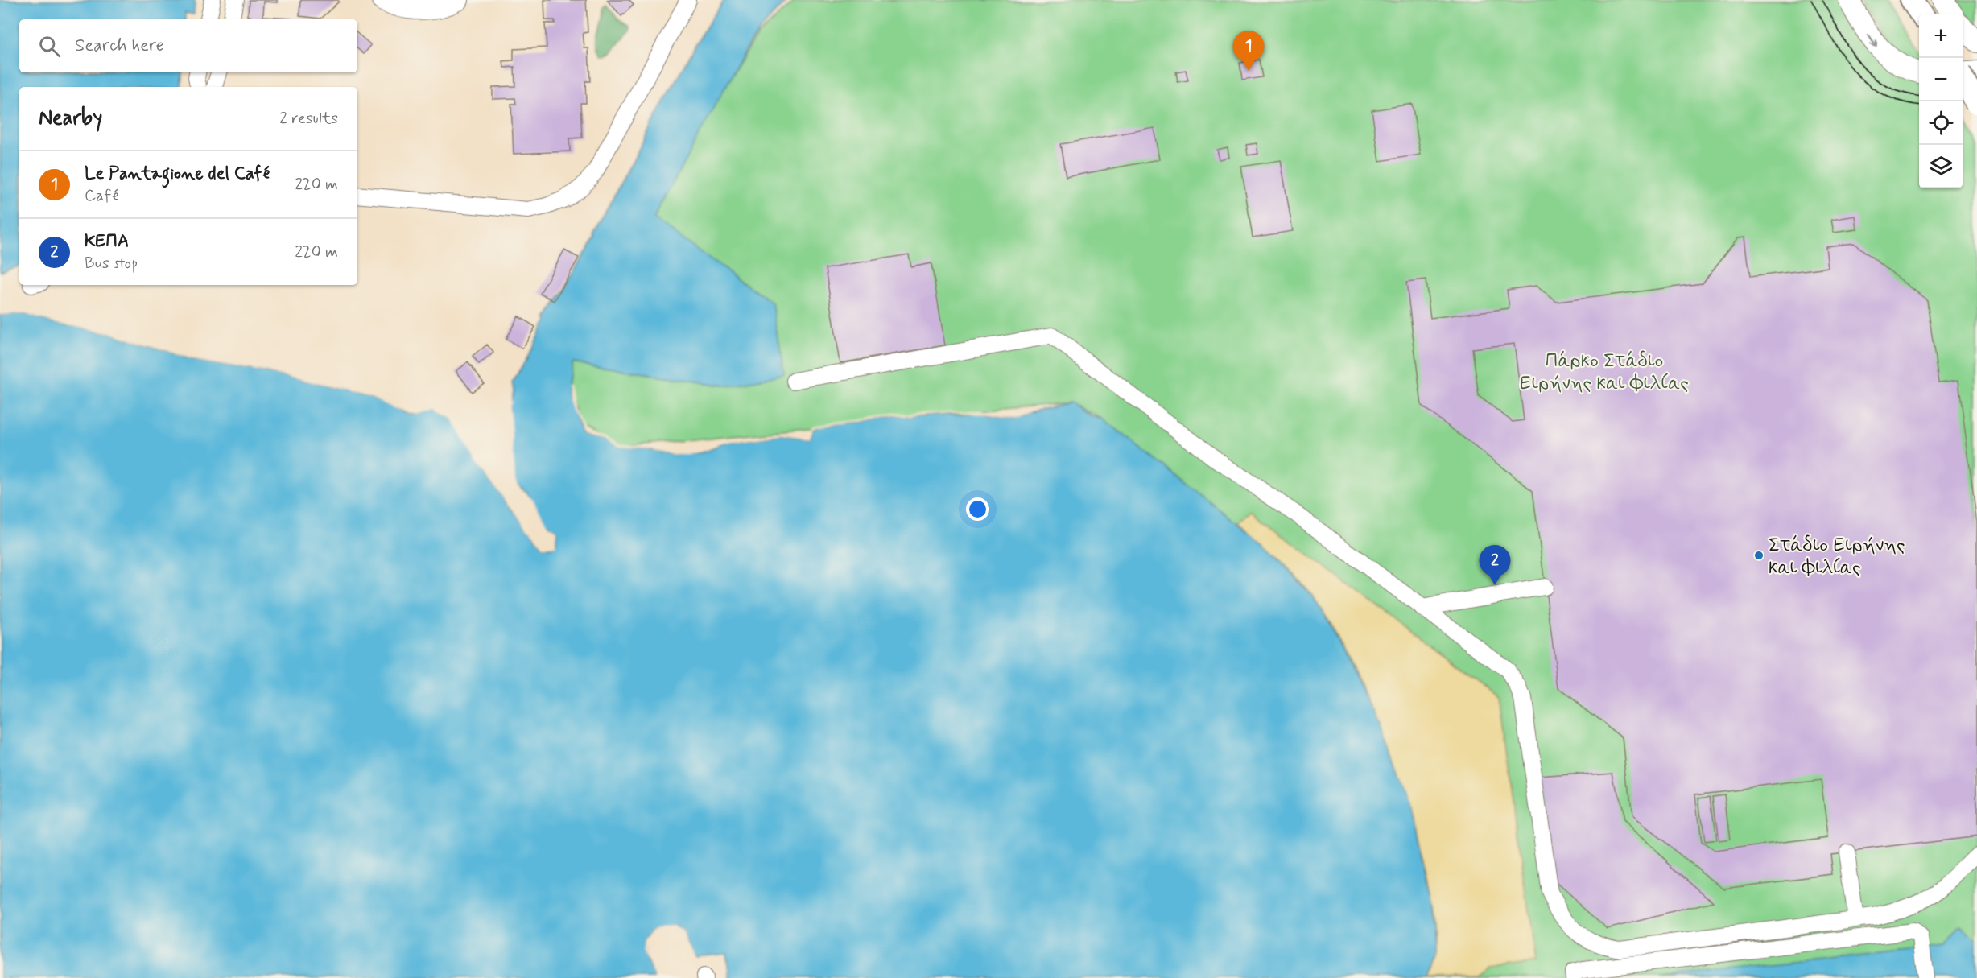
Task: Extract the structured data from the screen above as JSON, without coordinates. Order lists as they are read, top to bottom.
{
  "parks": ["Πάρκο Στάδιο Ειρήνης και Φιλίας"],
  "places": ["Στάδιο Ειρήνης και Φιλίας"],
  "page": {
    "map_buttons": ["+", "−"],
    "search": "Search here",
    "pins": ["1", "2"],
    "heading": ["Nearby", "2 results"],
    "list": [
      {
        "mark": "1",
        "name": "Le Pantagione del Café",
        "note": "Café",
        "value": "220 m"
      },
      {
        "mark": "2",
        "name": "ΚΕΠΑ",
        "note": "Bus stop",
        "value": "220 m"
      }
    ]
  }
}
